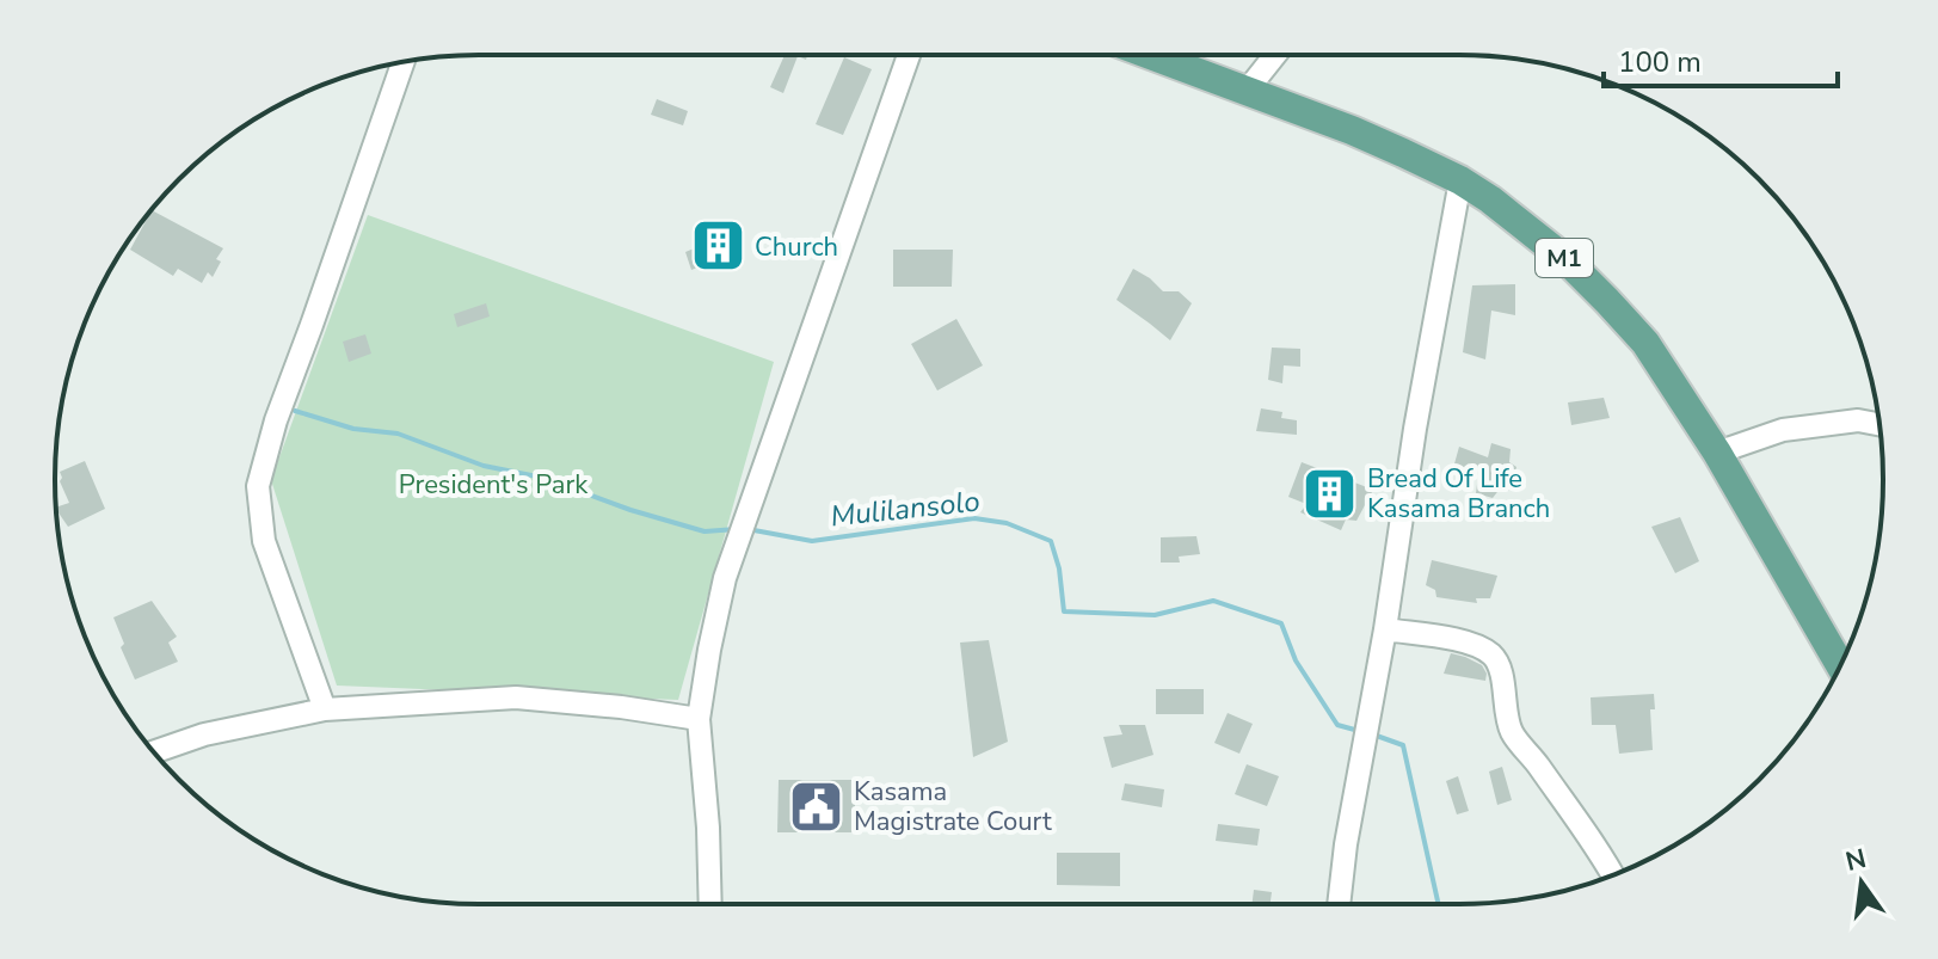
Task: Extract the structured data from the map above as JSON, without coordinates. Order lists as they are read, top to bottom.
{
  "streets": {
    "main road": ["M1"]
  },
  "water": ["Mulilansolo"],
  "parks": ["President's Park"],
  "places": {
    "building": ["Church", "Bread Of Life Kasama Branch"],
    "public building": ["Kasama Magistrate Court"]
  },
  "scale_bar": "100 m",
  "north": "top"
}
